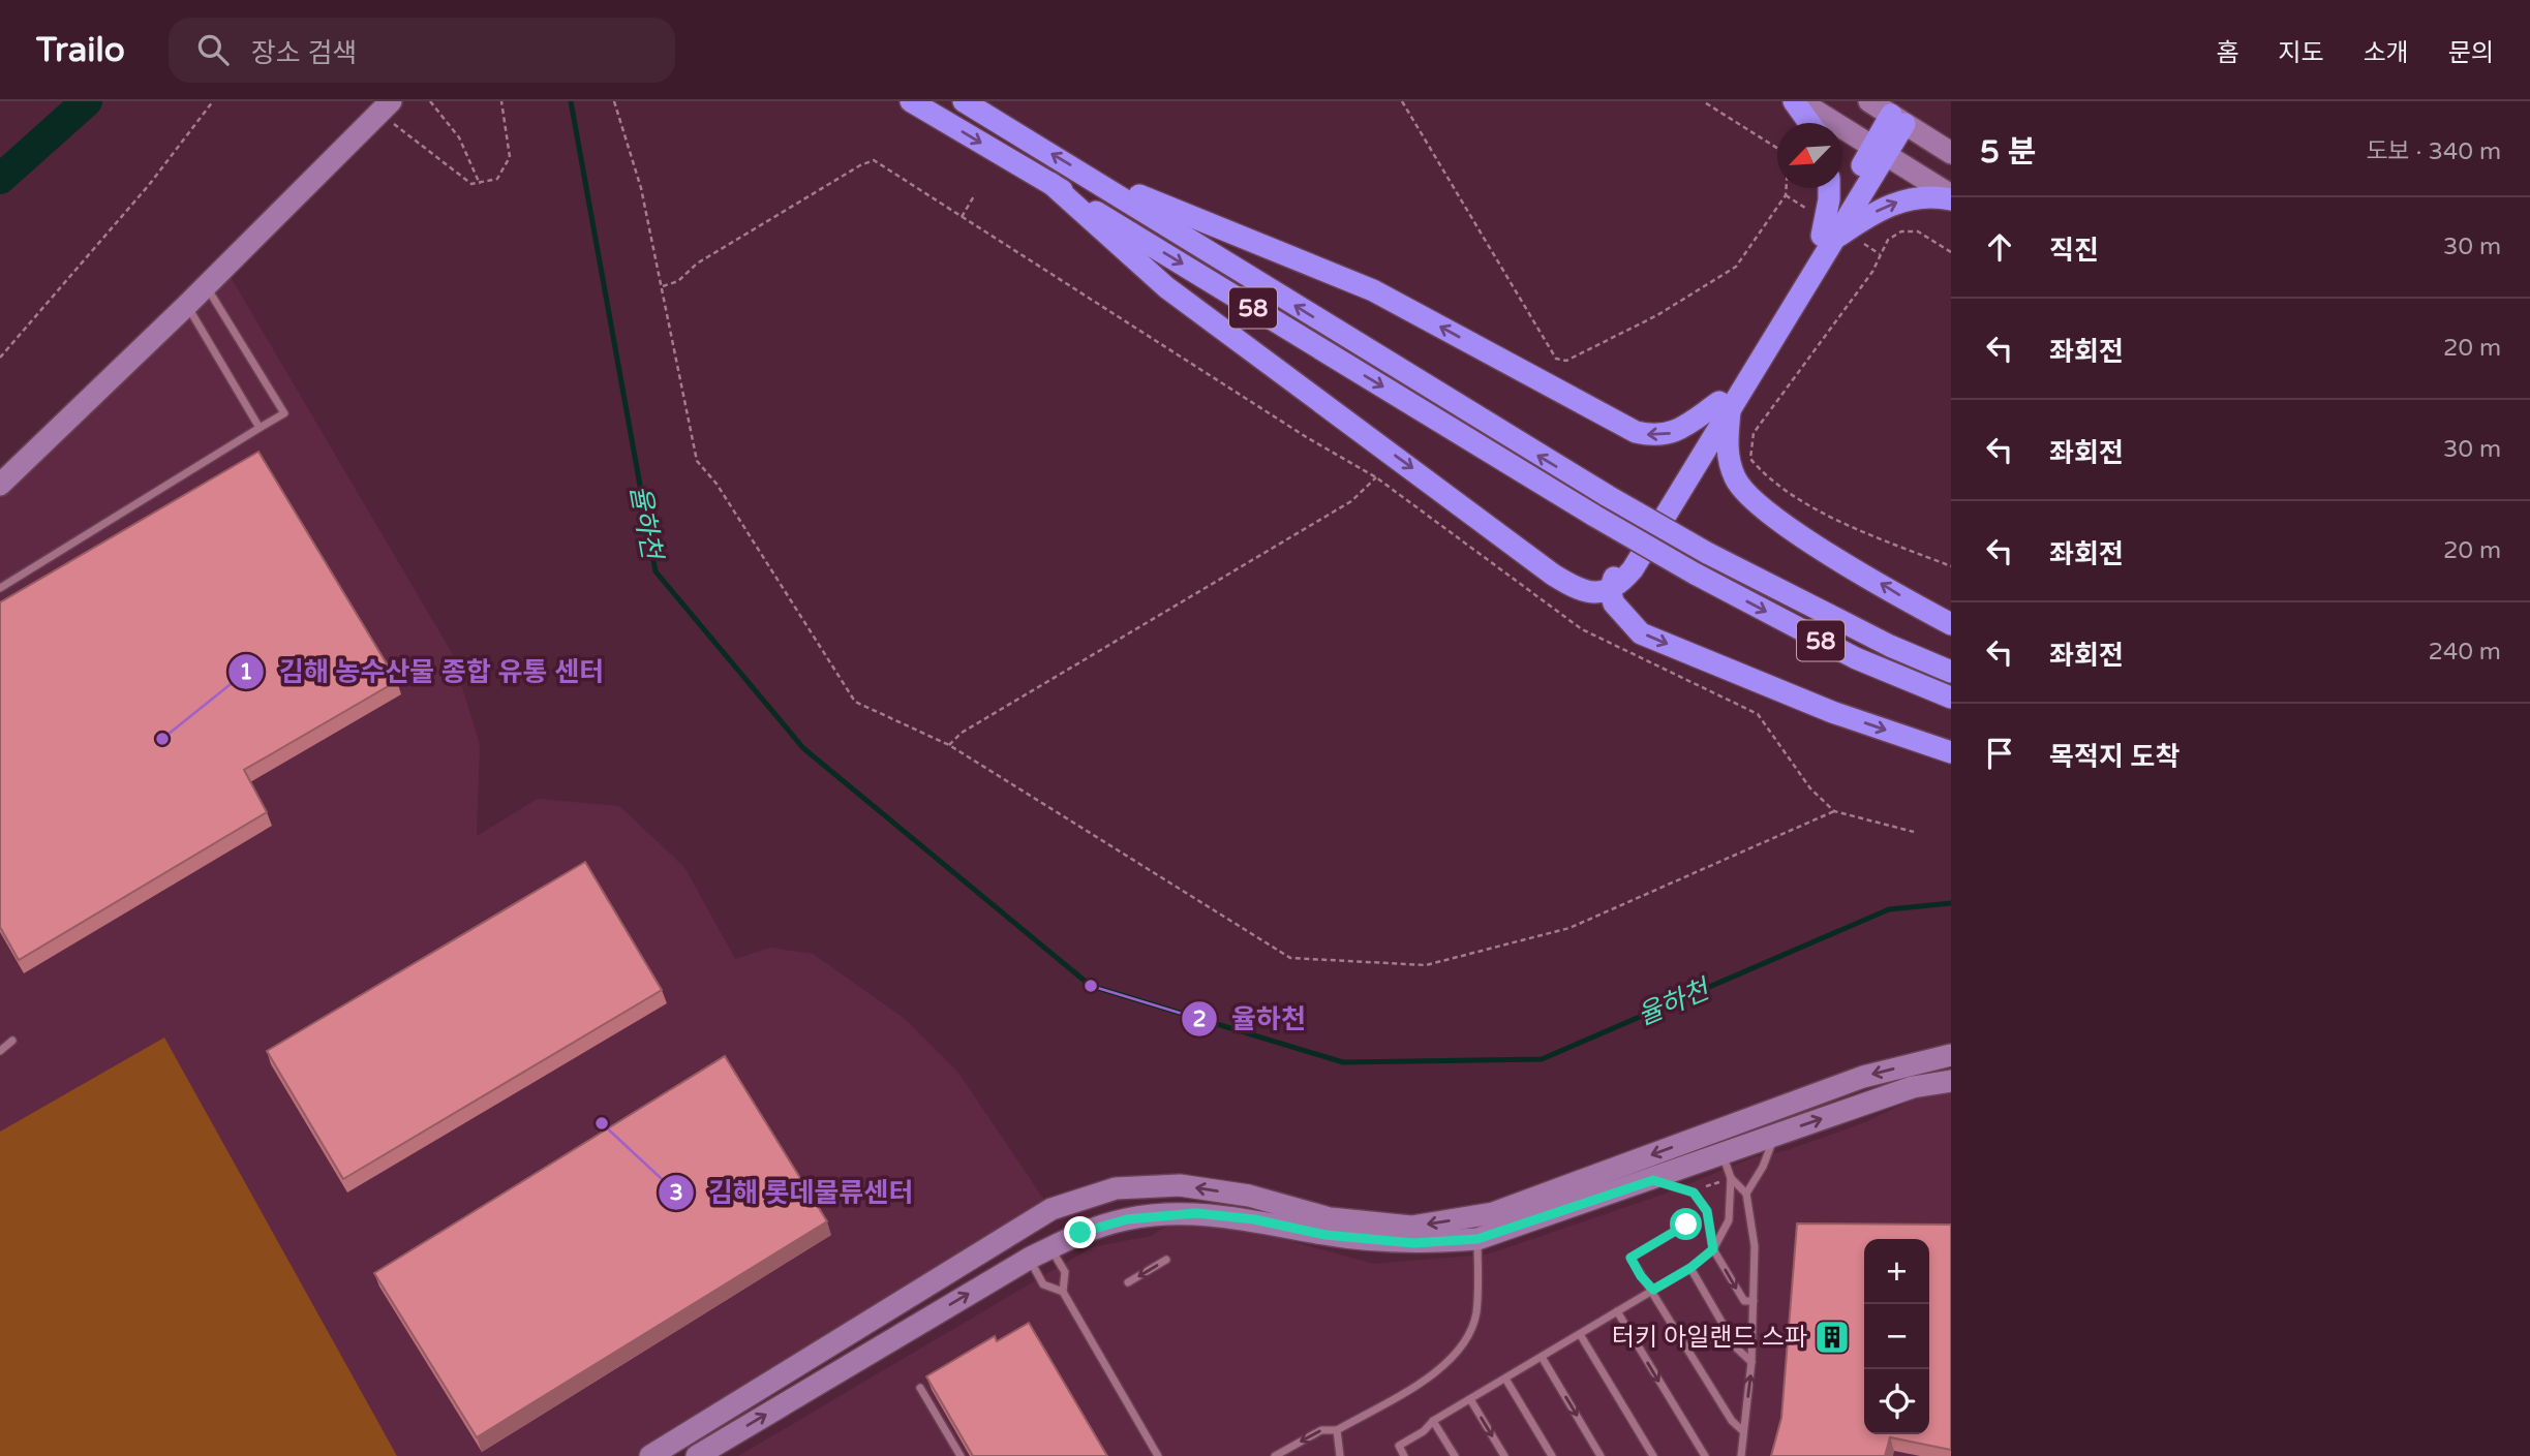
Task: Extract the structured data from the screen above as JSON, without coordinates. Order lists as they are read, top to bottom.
{
  "streets": {
    "highway": ["58"]
  },
  "water": ["율하천"],
  "places": {
    "other": ["김해 농수산물 종합 유통 센터", "율하천", "김해 롯데물류센터"],
    "building": ["터키 아일랜드 스파"]
  },
  "north": "bottom left",
  "page": {
    "header": "Trailo",
    "search": "장소 검색",
    "nav": [
      "홈",
      "지도",
      "소개",
      "문의"
    ],
    "heading": ["5 분", "도보 · 340 m"],
    "list": [
      ["직진", "30 m"],
      ["좌회전", "20 m"],
      ["좌회전", "30 m"],
      ["좌회전", "20 m"],
      ["좌회전", "240 m"],
      "목적지 도착"
    ],
    "map_buttons": ["+", "−"]
  }
}
